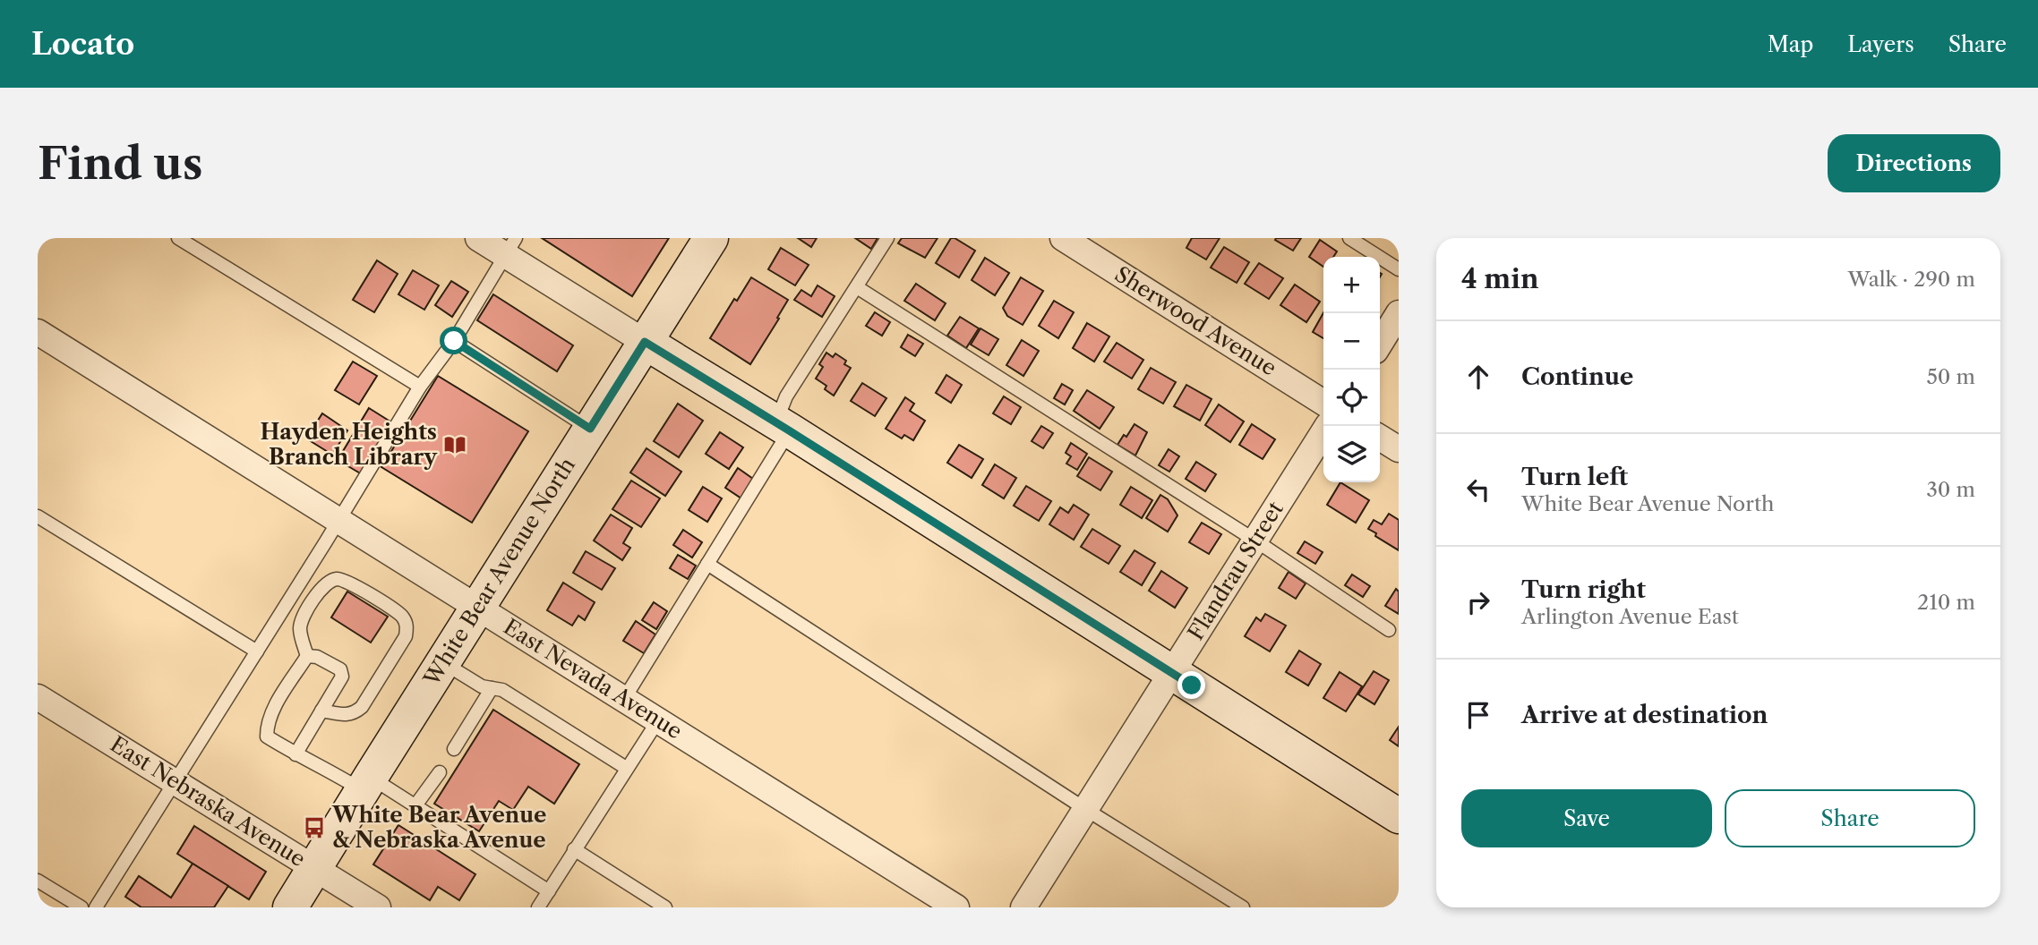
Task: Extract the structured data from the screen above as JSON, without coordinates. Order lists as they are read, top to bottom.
{
  "streets": {
    "street": [
      "Sherwood Avenue",
      "Flandrau Street",
      "White Bear Avenue North",
      "East Nevada Avenue",
      "East Nebraska Avenue"
    ]
  },
  "crossings": [
    ["White Bear Avenue North", "East Nevada Avenue"],
    ["White Bear Avenue North", "East Nebraska Avenue"]
  ],
  "places": {
    "library": ["Hayden Heights Branch Library"],
    "bus stop": ["White Bear Avenue & Nebraska Avenue"]
  },
  "page": {
    "header": "Locato",
    "nav": ["Map", "Layers", "Share"],
    "buttons": [
      "Directions",
      ["Save", "Share"]
    ],
    "title": "Find us",
    "heading": ["4 min", "Walk · 290 m"],
    "map_buttons": ["+", "−"],
    "list": [
      ["Continue", "50 m"],
      ["Turn left", "White Bear Avenue North", "30 m"],
      ["Turn right", "Arlington Avenue East", "210 m"],
      "Arrive at destination"
    ]
  }
}
